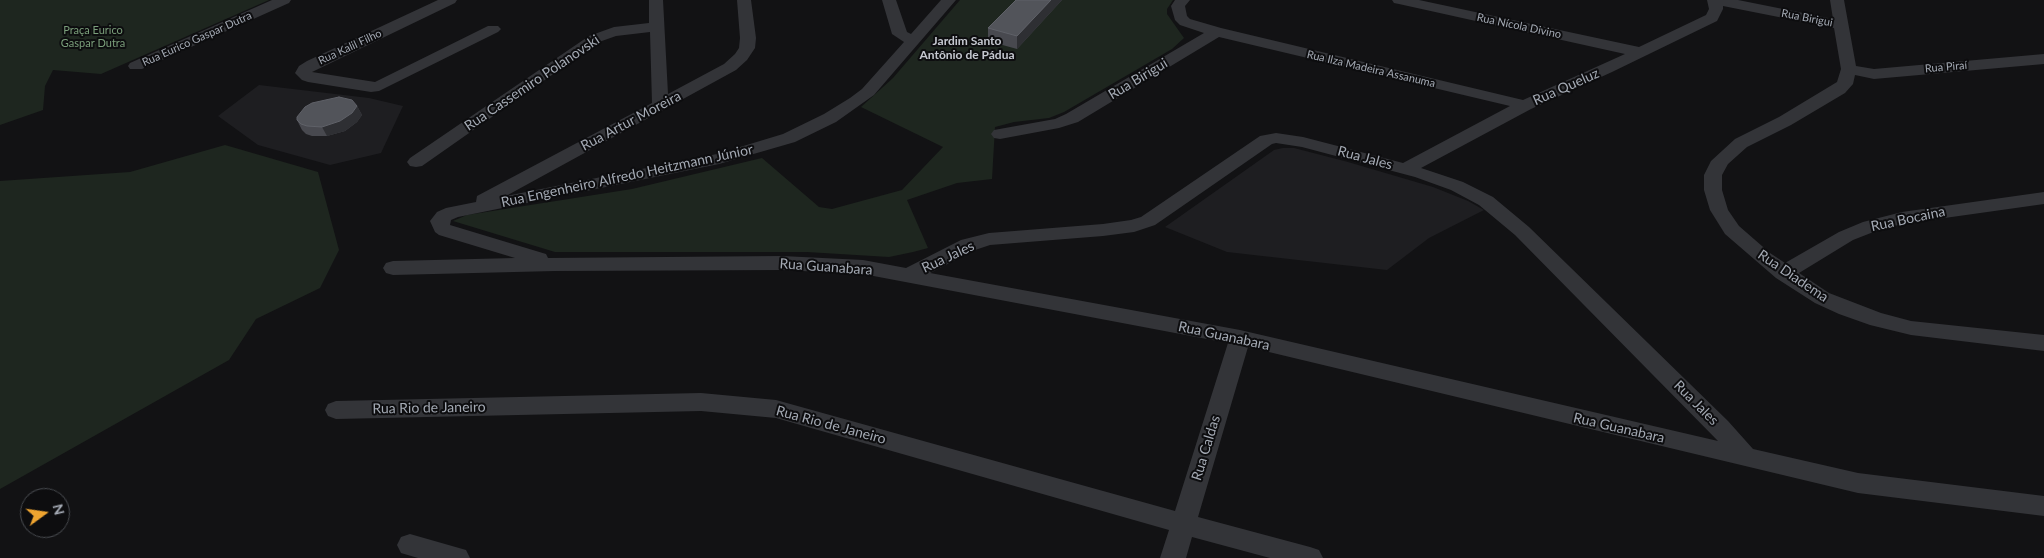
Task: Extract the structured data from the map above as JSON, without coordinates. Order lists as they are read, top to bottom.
{
  "streets": {
    "street": [
      "Rua Birigui",
      "Rua Nícola Divino",
      "Rua Eurico Gaspar Dutra",
      "Rua Kalil Filho",
      "Rua Piraí",
      "Rua Ilza Madeira Assanuma",
      "Rua Cassemiro Polanovski",
      "Rua Queluz",
      "Rua Artur Moreira",
      "Rua Jales",
      "Rua Engenheiro Alfredo Heitzmann Júnior",
      "Rua Bocaina",
      "Rua Guanabara",
      "Rua Diadema",
      "Rua Rio de Janeiro",
      "Rua Caldas"
    ]
  },
  "crossings": [
    ["Rua Birigui", "Rua Ilza Madeira Assanuma"],
    ["Rua Birigui", "Rua Queluz"],
    ["Rua Nícola Divino", "Rua Queluz"],
    ["Rua Piraí", "Rua Diadema"],
    ["Rua Ilza Madeira Assanuma", "Rua Queluz"],
    ["Rua Queluz", "Rua Jales"],
    ["Rua Artur Moreira", "Rua Engenheiro Alfredo Heitzmann Júnior"],
    ["Rua Jales", "Rua Guanabara"],
    ["Rua Engenheiro Alfredo Heitzmann Júnior", "Rua Guanabara"],
    ["Rua Bocaina", "Rua Diadema"],
    ["Rua Guanabara", "Rua Caldas"],
    ["Rua Rio de Janeiro", "Rua Caldas"]
  ],
  "districts": ["Jardim Santo Antônio de Pádua"],
  "parks": ["Praça Eurico Gaspar Dutra"],
  "north": "right"
}
